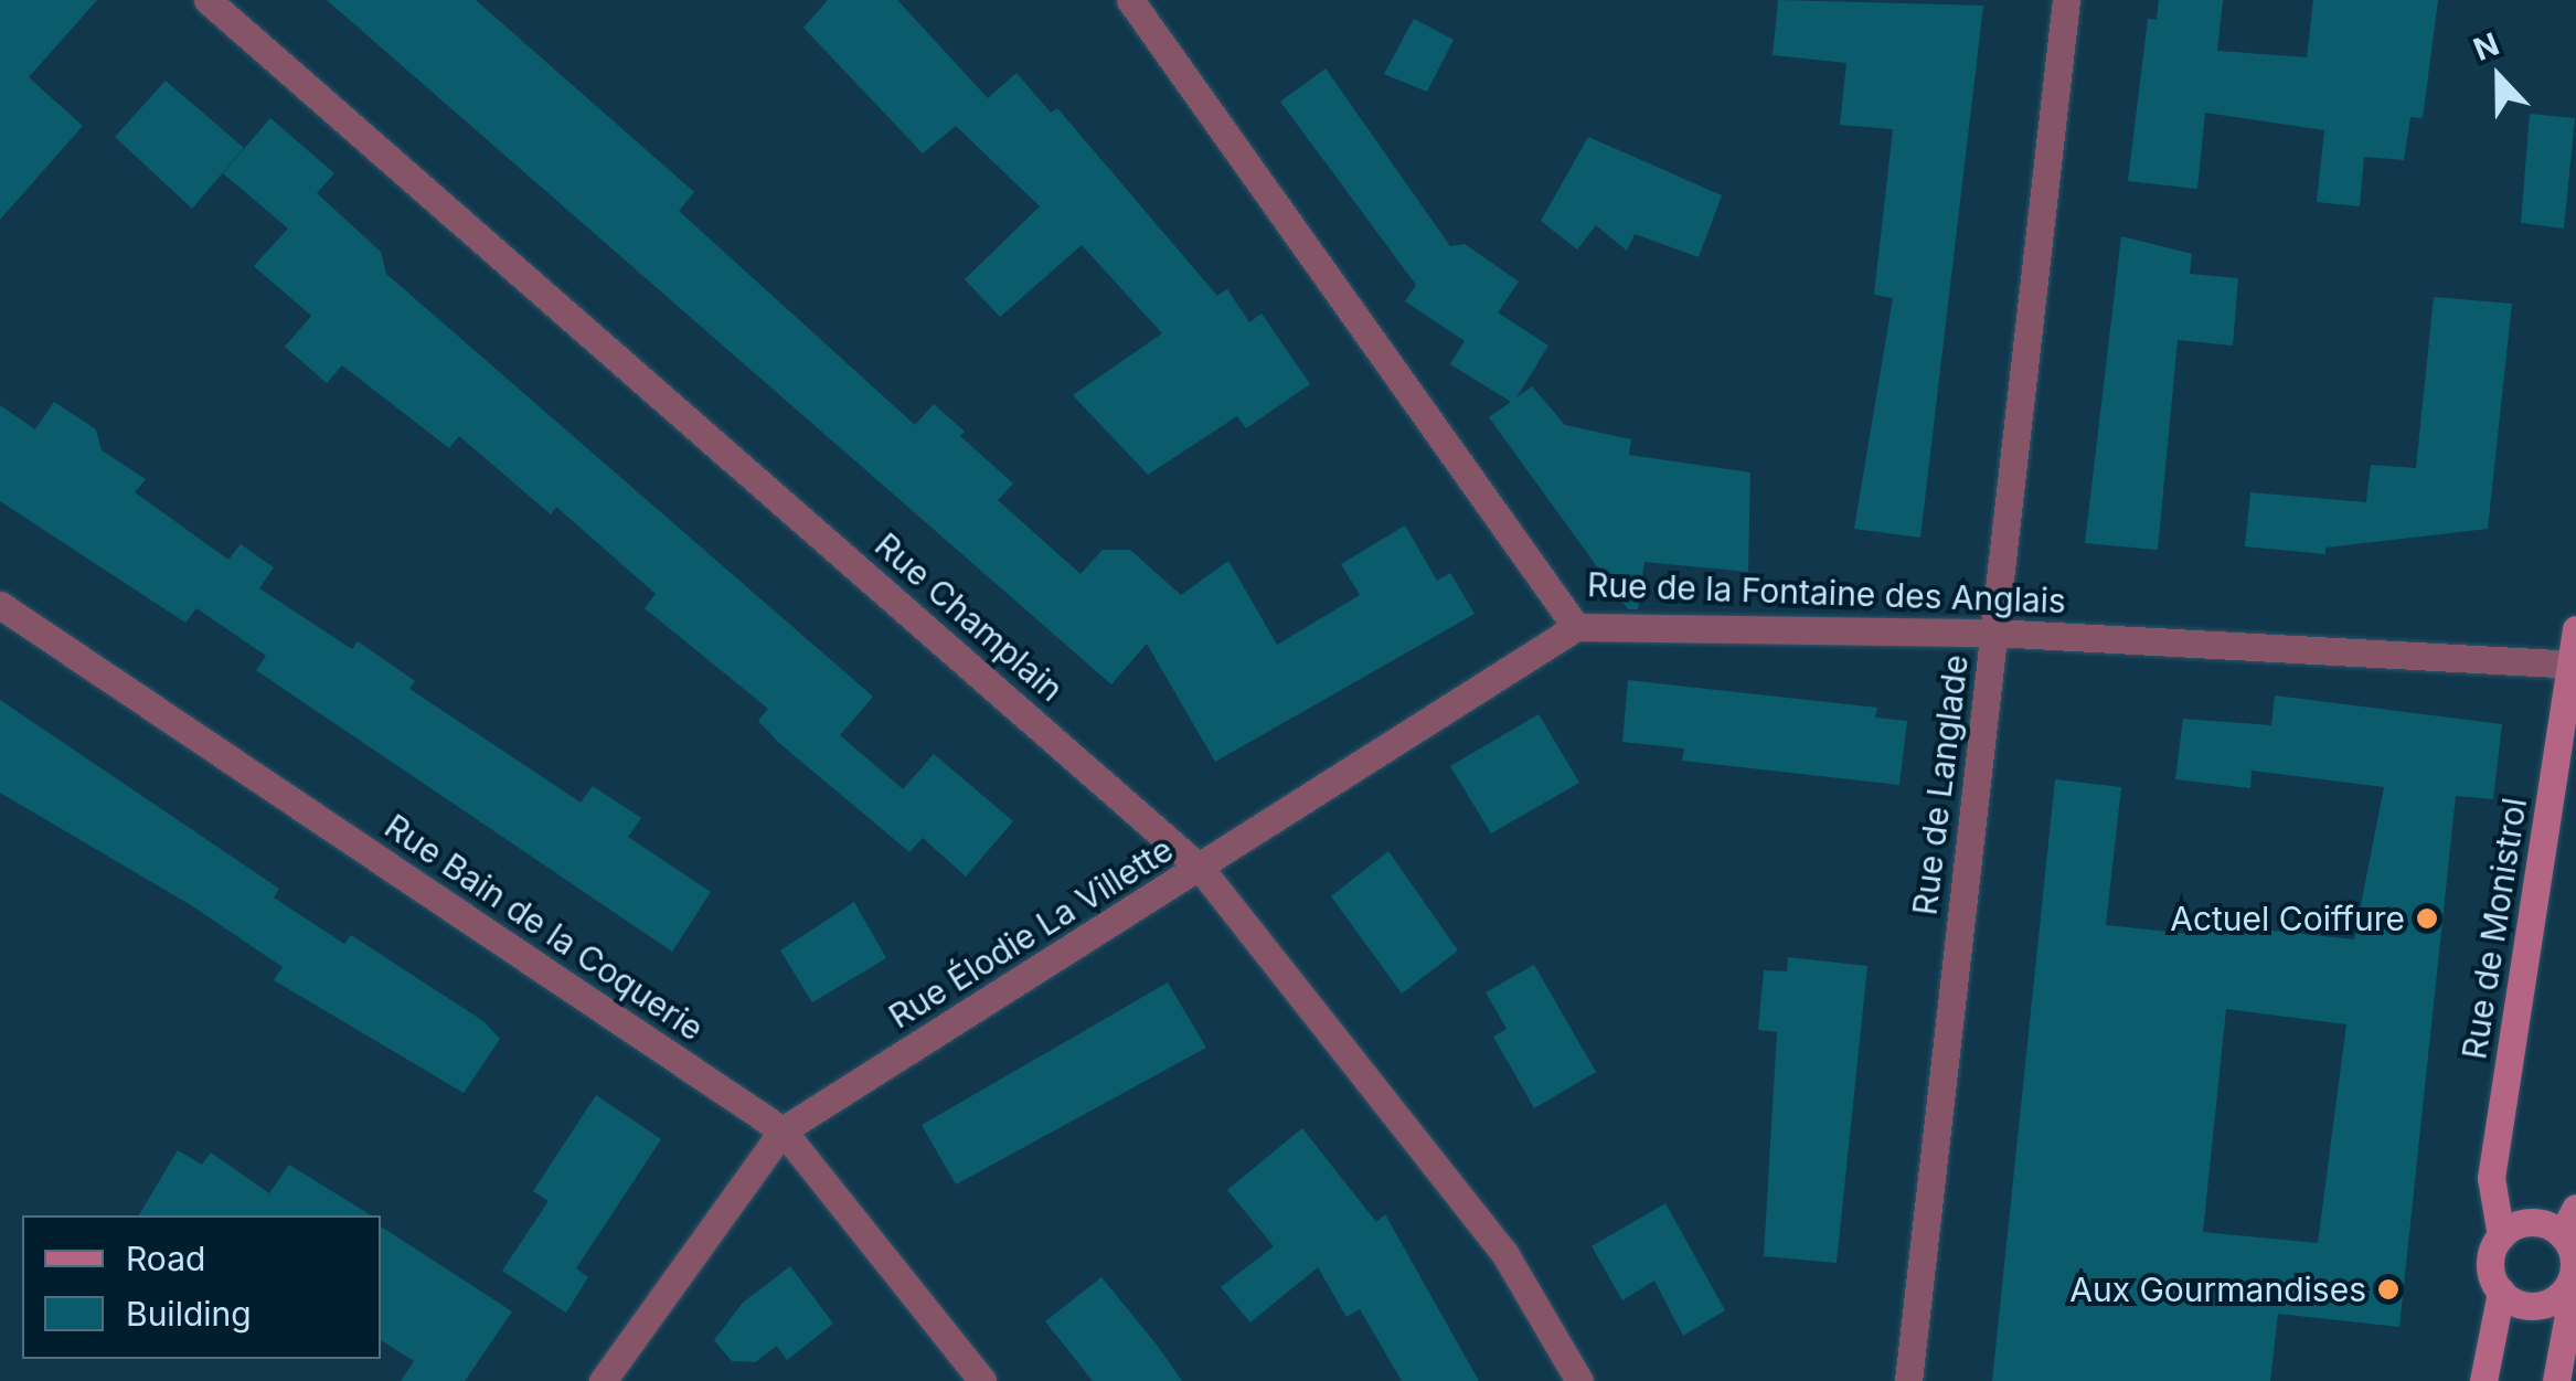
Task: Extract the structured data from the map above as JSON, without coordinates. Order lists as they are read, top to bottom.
{
  "streets": {
    "main road": ["Rue de Monistrol"],
    "street": [
      "Rue de la Fontaine des Anglais",
      "Rue Champlain",
      "Rue de Langlade",
      "Rue Bain de la Coquerie",
      "Rue Élodie La Villette"
    ]
  },
  "crossings": [
    ["Rue de la Fontaine des Anglais", "Rue de Langlade"],
    ["Rue de la Fontaine des Anglais", "Rue de Monistrol"],
    ["Rue de la Fontaine des Anglais", "Rue Élodie La Villette"],
    ["Rue Champlain", "Rue Élodie La Villette"],
    ["Rue Bain de la Coquerie", "Rue Élodie La Villette"]
  ],
  "places": ["Actuel Coiffure", "Aux Gourmandises"],
  "legend": ["Road", "Building"],
  "north": "top"
}
